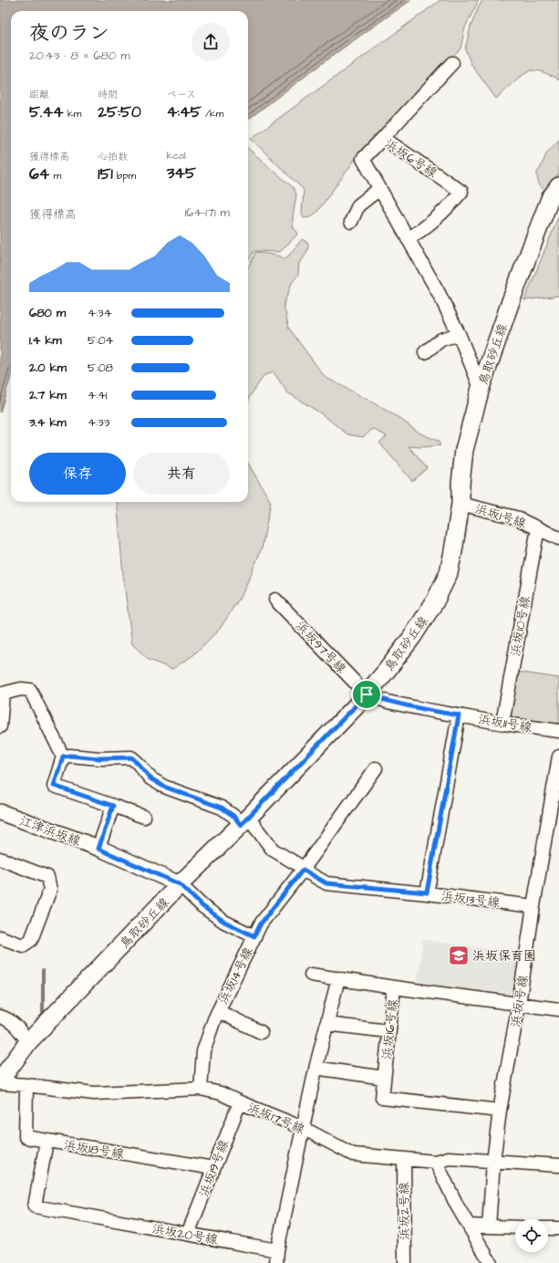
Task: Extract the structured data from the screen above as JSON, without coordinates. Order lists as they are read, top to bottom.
{
  "streets": {
    "main road": ["鳥取砂丘線"],
    "street": [
      "浜坂6号線",
      "浜坂1号線",
      "浜坂10号線",
      "浜坂97号線",
      "浜坂11号線",
      "江津浜坂線",
      "浜坂13号線",
      "浜坂14号線",
      "浜坂16号線",
      "浜坂17号線",
      "浜坂18号線",
      "浜坂19号線",
      "浜坂2号線",
      "浜坂20号線"
    ]
  },
  "crossings": [
    ["浜坂6号線", "鳥取砂丘線"],
    ["鳥取砂丘線", "浜坂1号線"],
    ["鳥取砂丘線", "浜坂97号線"],
    ["鳥取砂丘線", "浜坂11号線"],
    ["鳥取砂丘線", "江津浜坂線"],
    ["鳥取砂丘線", "浜坂13号線"],
    ["浜坂1号線", "浜坂10号線"],
    ["浜坂1号線", "浜坂13号線"],
    ["浜坂1号線", "浜坂16号線"],
    ["浜坂10号線", "浜坂11号線"],
    ["浜坂97号線", "浜坂11号線"],
    ["浜坂13号線", "浜坂14号線"],
    ["浜坂14号線", "浜坂17号線"],
    ["浜坂17号線", "浜坂18号線"],
    ["浜坂17号線", "浜坂19号線"],
    ["浜坂17号線", "浜坂2号線"],
    ["浜坂17号線", "浜坂20号線"],
    ["浜坂18号線", "浜坂19号線"],
    ["浜坂18号線", "浜坂20号線"],
    ["浜坂19号線", "浜坂20号線"]
  ],
  "places": {
    "school or university": ["浜坂保育園"]
  },
  "page": {
    "heading": ["夜のラン", "20:43 · 8 × 680 m"],
    "stats": [
      ["距離", "5.44 km"],
      ["時間", "25:50"],
      ["ペース", "4:45 /km"],
      ["獲得標高", "64 m"],
      ["心拍数", "151 bpm"],
      ["kcal", "345"]
    ],
    "chart": ["獲得標高", "164–171 m"],
    "list": [
      {
        "name": "680 m",
        "note": "4:34"
      },
      {
        "name": "1.4 km",
        "note": "5:04"
      },
      {
        "name": "2.0 km",
        "note": "5:08"
      },
      {
        "name": "2.7 km",
        "note": "4:41"
      },
      {
        "name": "3.4 km",
        "note": "4:33"
      }
    ],
    "buttons": ["保存", "共有"]
  }
}
